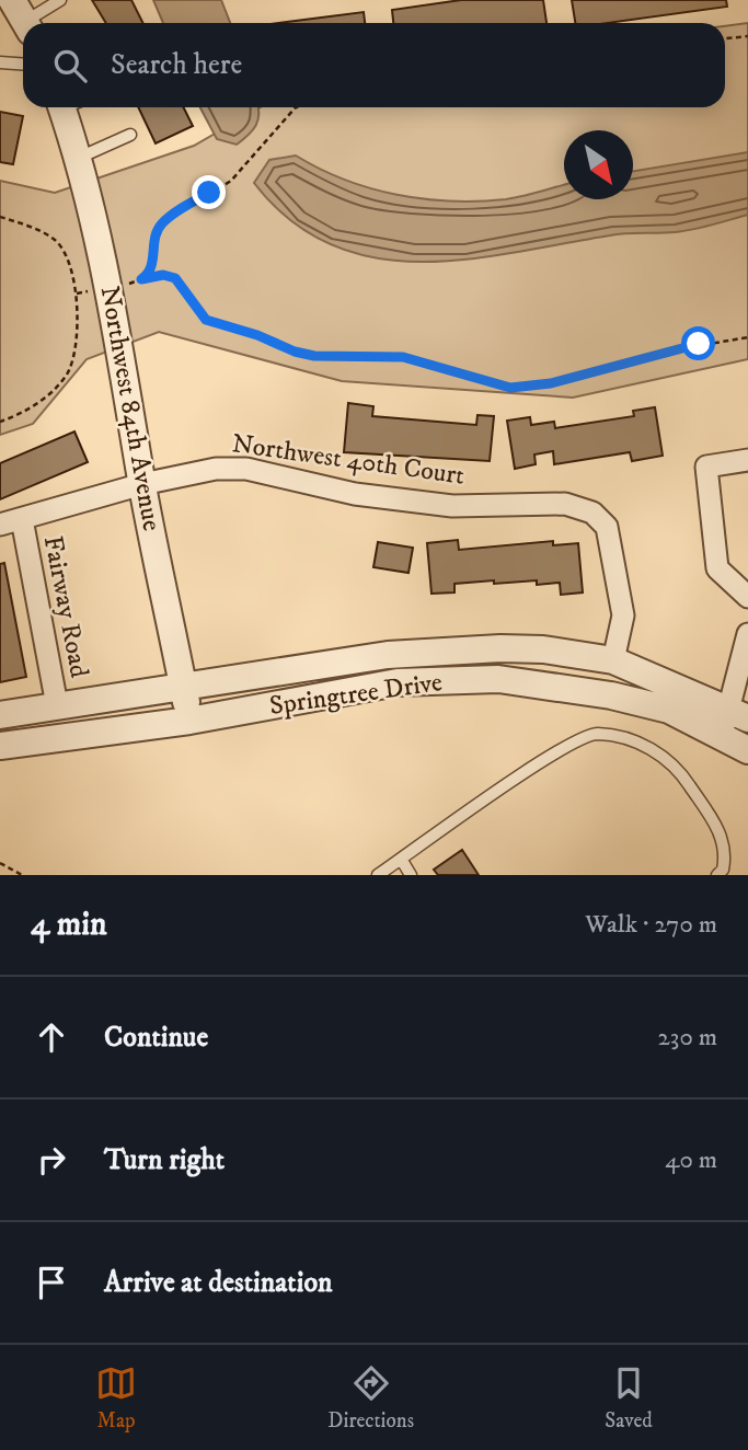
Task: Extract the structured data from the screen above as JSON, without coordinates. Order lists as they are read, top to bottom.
{
  "streets": {
    "street": [
      "Northwest 84th Avenue",
      "Northwest 40th Court",
      "Fairway Road",
      "Springtree Drive"
    ]
  },
  "crossings": [
    ["Northwest 84th Avenue", "Northwest 40th Court"],
    ["Northwest 84th Avenue", "Fairway Road"],
    ["Northwest 84th Avenue", "Springtree Drive"],
    ["Northwest 40th Court", "Fairway Road"],
    ["Northwest 40th Court", "Springtree Drive"],
    ["Fairway Road", "Springtree Drive"]
  ],
  "north": "bottom right",
  "page": {
    "search": "Search here",
    "heading": ["4 min", "Walk · 270 m"],
    "list": [
      ["Continue", "230 m"],
      ["Turn right", "40 m"],
      "Arrive at destination"
    ],
    "nav": ["Map", "Directions", "Saved"]
  }
}
